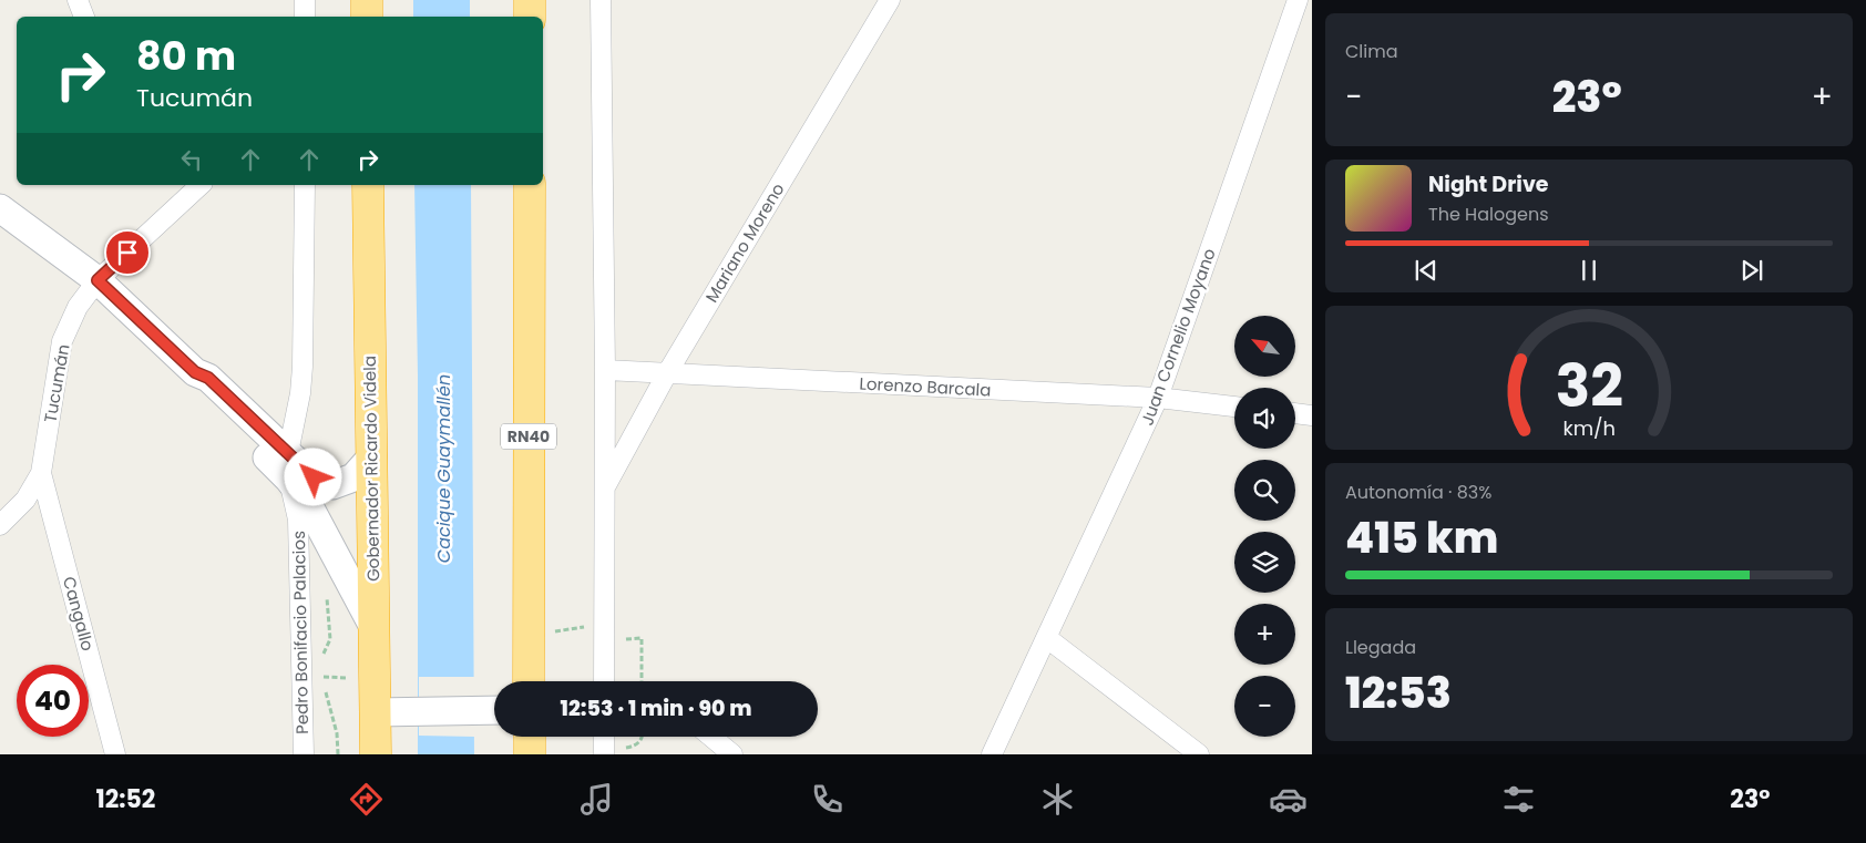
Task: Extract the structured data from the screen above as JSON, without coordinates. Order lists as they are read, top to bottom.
{
  "streets": {
    "highway": ["RN40", "Gobernador Ricardo Videla"],
    "street": [
      "Mariano Moreno",
      "Juan Cornelio Moyano",
      "Tucumán",
      "Lorenzo Barcala",
      "Cangallo",
      "Pedro Bonifacio Palacios"
    ]
  },
  "crossings": [
    ["Mariano Moreno", "Lorenzo Barcala"],
    ["Juan Cornelio Moyano", "Lorenzo Barcala"],
    ["Tucumán", "Cangallo"]
  ],
  "water": ["Cacique Guaymallén"],
  "north": "top left",
  "page": {
    "tile": [
      "Clima",
      ["Autonomía · 83%", "415 km"],
      ["Llegada", "12:53"]
    ],
    "turn": ["80 m", "Tucumán"],
    "heat": ["−", "23°", "+"],
    "song": ["Night Drive", "The Halogens"],
    "map_buttons": ["+", "−"],
    "limit": "40",
    "trip": "12:53 · 1 min · 90 m",
    "tabs": ["12:52", "23°"],
    "gauge": ["32", "km/h"]
  }
}
